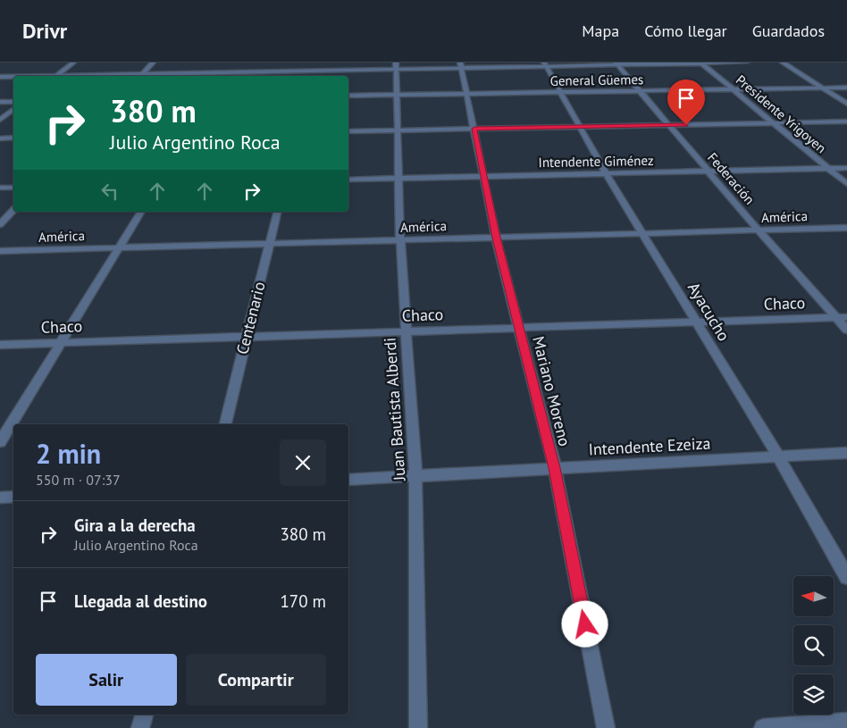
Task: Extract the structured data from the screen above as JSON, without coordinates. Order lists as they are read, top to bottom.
{
  "streets": {
    "street": [
      "General Güemes",
      "Presidente Yrigoyen",
      "Intendente Giménez",
      "Federación",
      "América",
      "Chaco",
      "Ayacucho",
      "Centenario",
      "Mariano Moreno",
      "Juan Bautista Alberdi",
      "Intendente Ezeiza"
    ]
  },
  "crossings": [
    ["General Güemes", "Presidente Yrigoyen"],
    ["General Güemes", "Federación"],
    ["General Güemes", "Ayacucho"],
    ["General Güemes", "Mariano Moreno"],
    ["General Güemes", "Juan Bautista Alberdi"],
    ["Presidente Yrigoyen", "Intendente Giménez"],
    ["Intendente Giménez", "Federación"],
    ["Intendente Giménez", "Ayacucho"],
    ["Intendente Giménez", "Mariano Moreno"],
    ["Intendente Giménez", "Juan Bautista Alberdi"],
    ["Federación", "América"],
    ["Federación", "Chaco"],
    ["América", "Ayacucho"],
    ["América", "Centenario"],
    ["América", "Mariano Moreno"],
    ["América", "Juan Bautista Alberdi"],
    ["Chaco", "Ayacucho"],
    ["Chaco", "Centenario"],
    ["Chaco", "Mariano Moreno"],
    ["Chaco", "Juan Bautista Alberdi"],
    ["Ayacucho", "Intendente Ezeiza"],
    ["Mariano Moreno", "Intendente Ezeiza"],
    ["Juan Bautista Alberdi", "Intendente Ezeiza"]
  ],
  "north": "left",
  "page": {
    "header": "Drivr",
    "nav": ["Mapa", "Cómo llegar", "Guardados"],
    "turn": ["380 m", "Julio Argentino Roca"],
    "heading": ["2 min", "550 m · 07:37"],
    "list": [
      {
        "name": "Gira a la derecha",
        "note": "Julio Argentino Roca",
        "value": "380 m"
      },
      {
        "name": "Llegada al destino",
        "value": "170 m"
      }
    ],
    "buttons": ["Salir", "Compartir"]
  }
}
